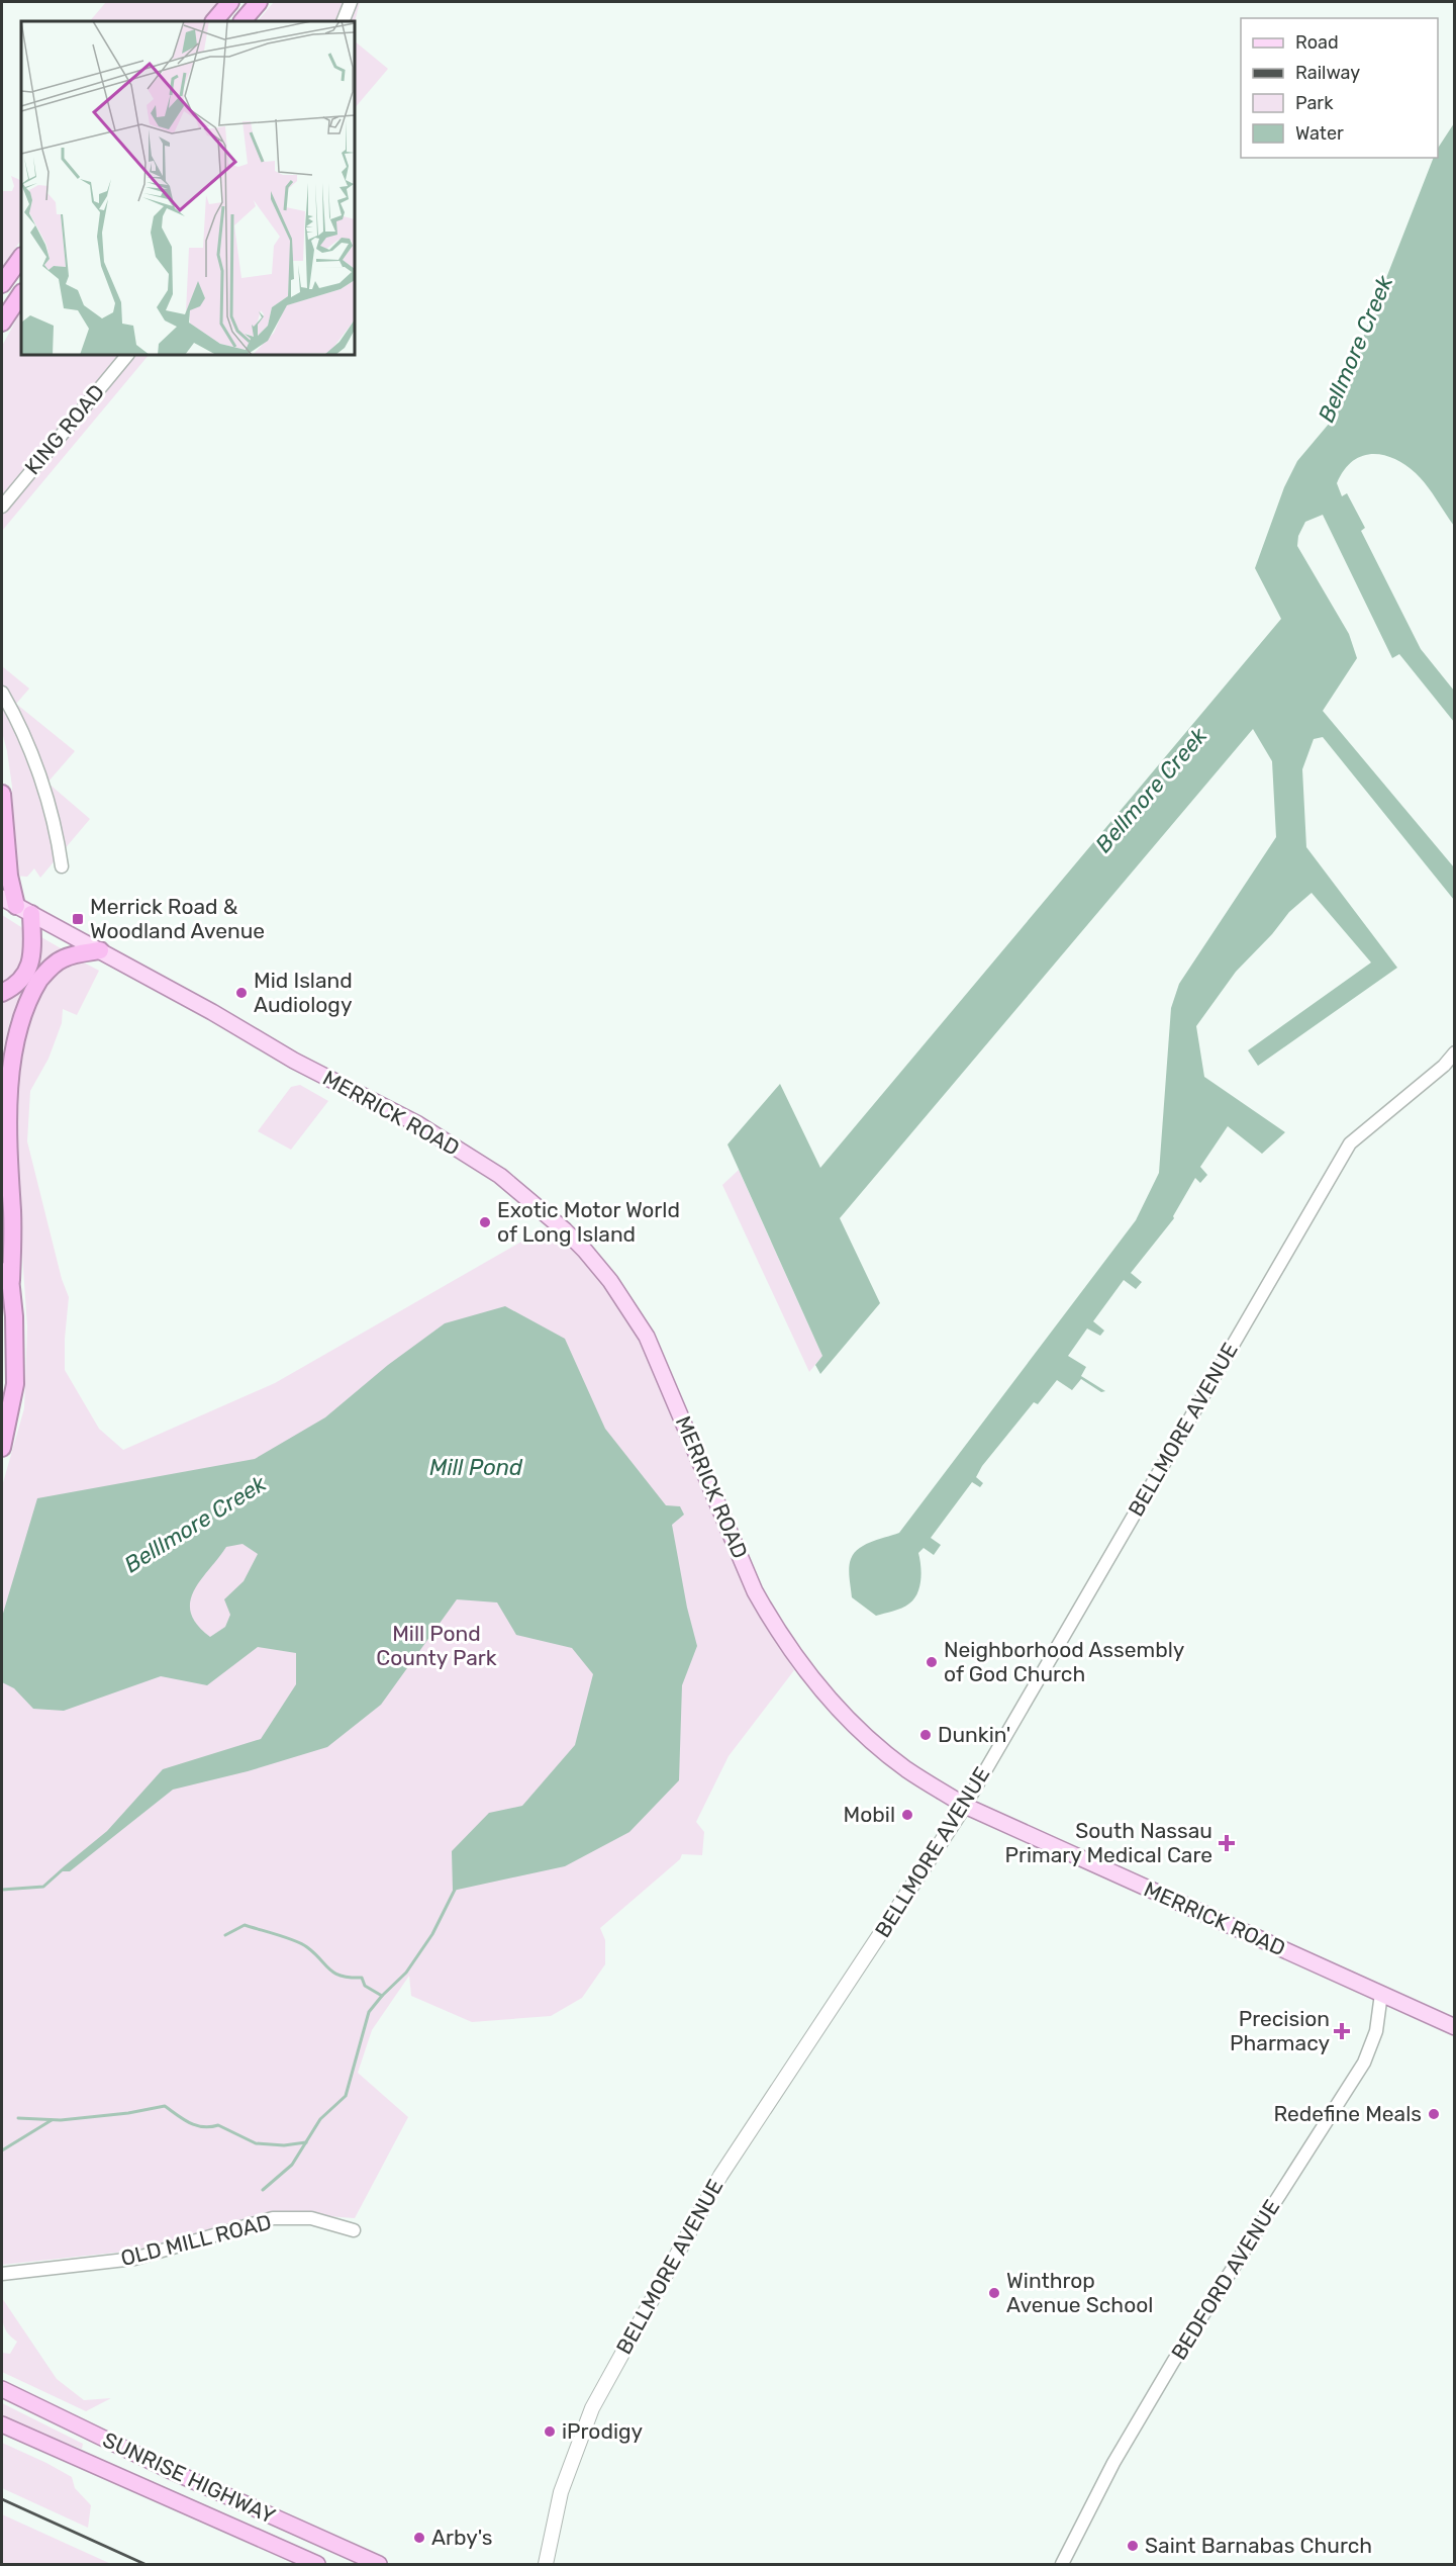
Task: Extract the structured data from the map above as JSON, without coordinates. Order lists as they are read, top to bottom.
{
  "streets": {
    "highway": ["SUNRISE HIGHWAY"],
    "main road": ["MERRICK ROAD", "BELLMORE AVENUE"],
    "street": ["KING ROAD", "OLD MILL ROAD", "BEDFORD AVENUE"]
  },
  "crossings": [
    ["MERRICK ROAD", "BELLMORE AVENUE"],
    ["MERRICK ROAD", "BEDFORD AVENUE"]
  ],
  "water": ["Bellmore Creek", "Mill Pond", "Belllmore Creek"],
  "parks": ["Mill Pond County Park"],
  "places": {
    "transit": ["Merrick Road & Woodland Avenue"],
    "other": [
      "Mid Island Audiology",
      "Exotic Motor World of Long Island",
      "Neighborhood Assembly of God Church",
      "Dunkin'",
      "Mobil",
      "Redefine Meals",
      "Winthrop Avenue School",
      "iProdigy",
      "Arby's",
      "Saint Barnabas Church"
    ],
    "health": ["South Nassau Primary Medical Care", "Precision Pharmacy"]
  },
  "legend": [
    "Road",
    "Railway",
    "Park",
    "Water"
  ]
}
